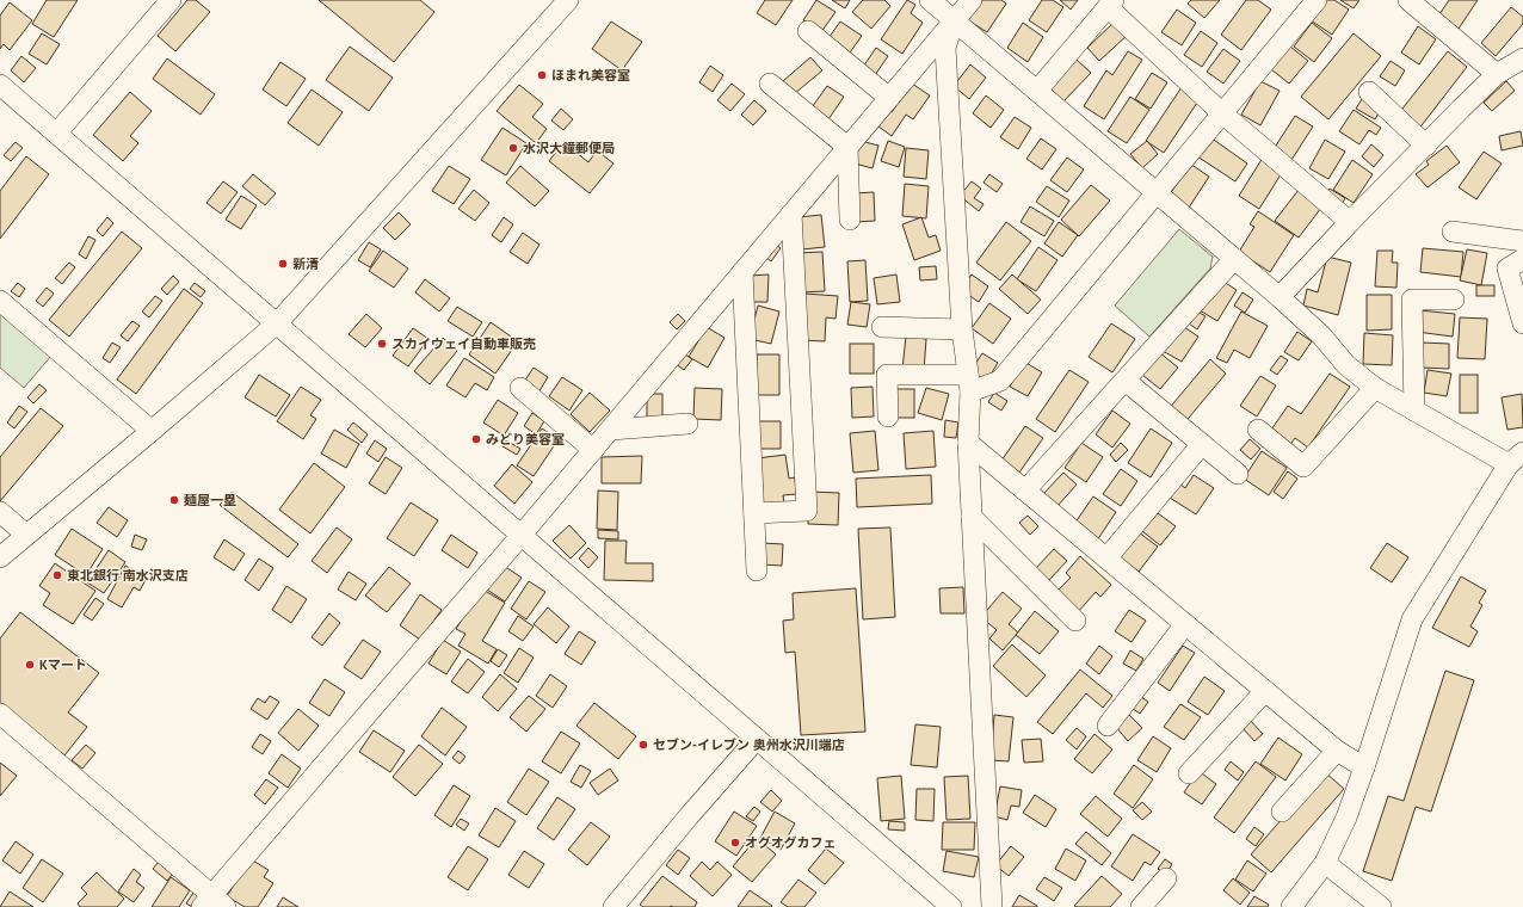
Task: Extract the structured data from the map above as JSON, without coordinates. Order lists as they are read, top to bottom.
{
  "places": [
    "ほまれ美容室",
    "水沢大鐘郵便局",
    "新清",
    "スカイウェイ自動車販売",
    "みどり美容室",
    "麺屋一塁",
    "東北銀行 南水沢支店",
    "Kマート",
    "セブン-イレブン 奥州水沢川端店",
    "オグオグカフェ"
  ]
}
